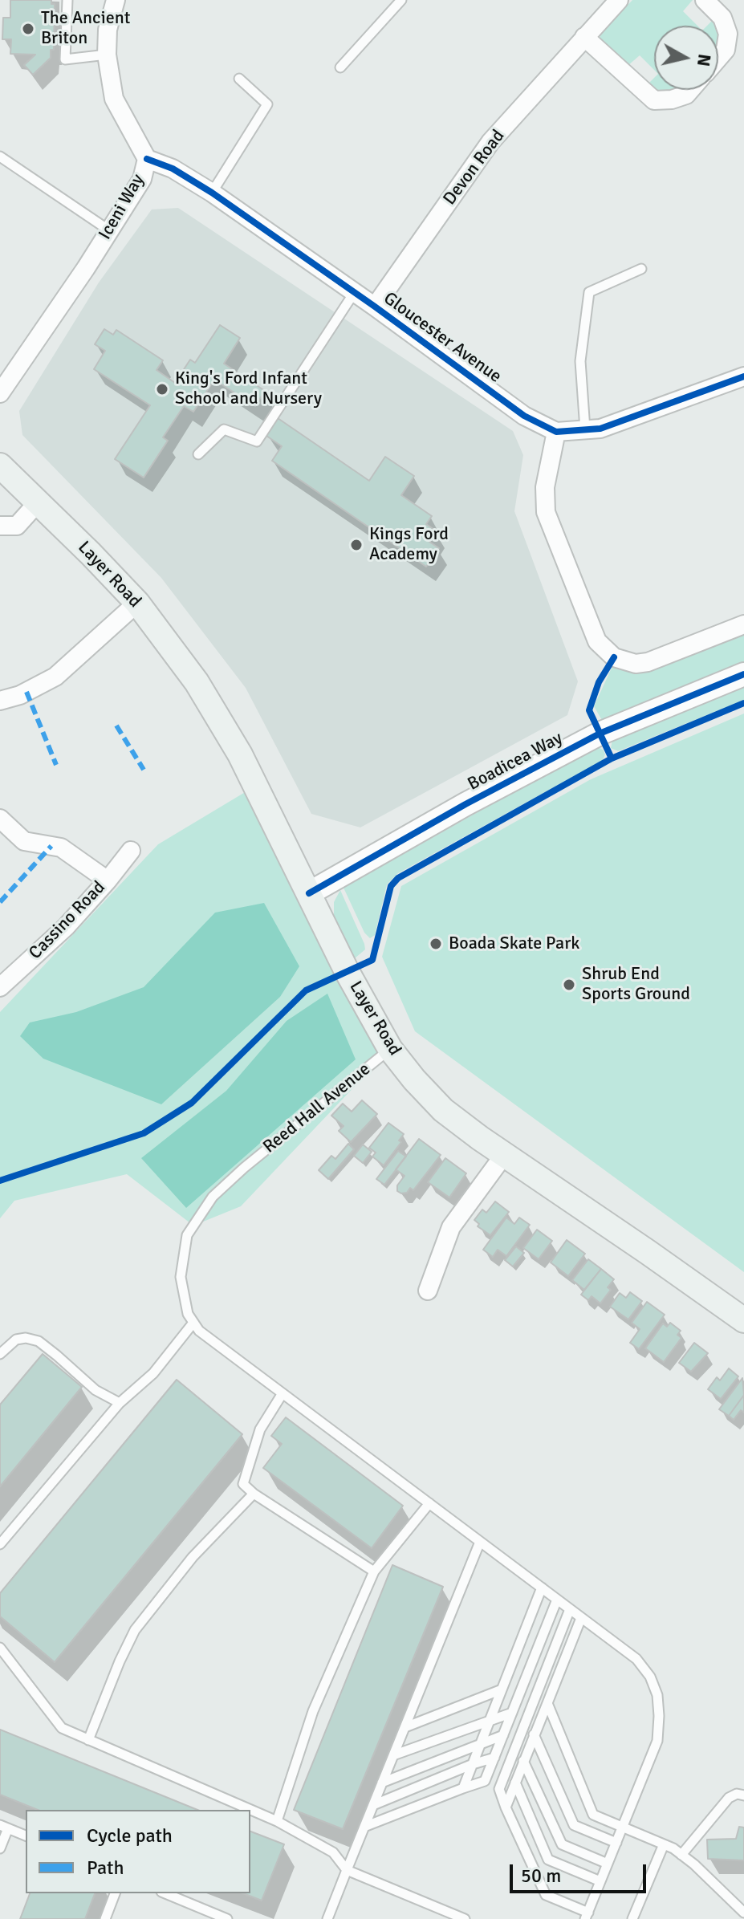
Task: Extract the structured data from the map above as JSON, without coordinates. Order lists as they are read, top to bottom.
{
  "streets": {
    "main road": ["Layer Road"],
    "street": [
      "Devon Road",
      "Iceni Way",
      "Gloucester Avenue",
      "Boadicea Way",
      "Cassino Road"
    ],
    "lane": ["Reed Hall Avenue"]
  },
  "crossings": [
    ["Devon Road", "Gloucester Avenue"],
    ["Iceni Way", "Gloucester Avenue"],
    ["Layer Road", "Boadicea Way"],
    ["Layer Road", "Reed Hall Avenue"]
  ],
  "places": [
    "The Ancient Briton",
    "King's Ford Infant School and Nursery",
    "Kings Ford Academy",
    "Boada Skate Park",
    "Shrub End Sports Ground"
  ],
  "legend": ["Cycle path", "Path"],
  "scale_bar": "50 m",
  "north": "right"
}
